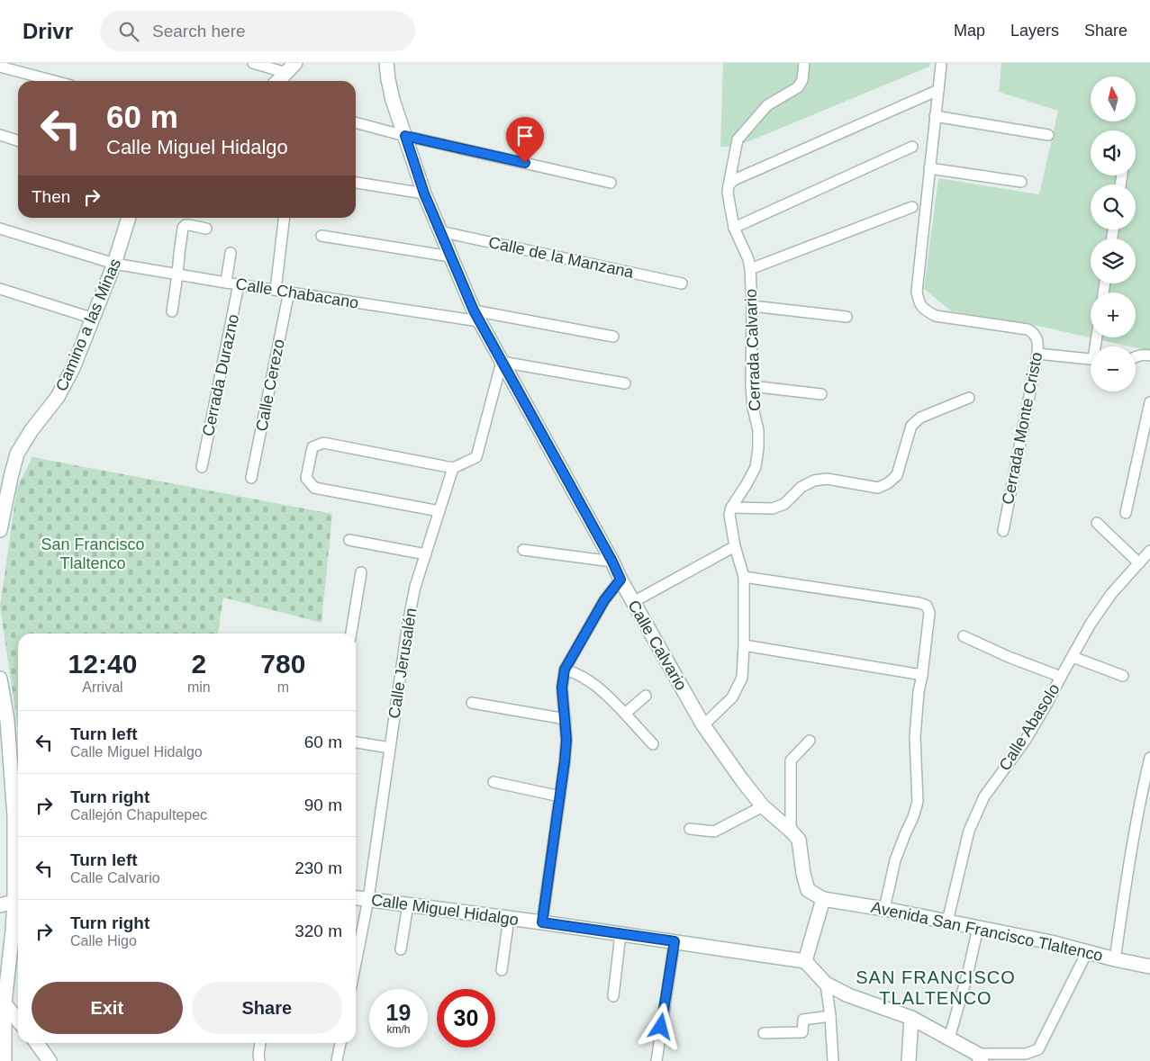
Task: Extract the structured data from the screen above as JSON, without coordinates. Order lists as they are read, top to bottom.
{
  "streets": {
    "street": [
      "Calle de la Manzana",
      "Calle Chabacano",
      "Camino a las Minas",
      "Cerrada Calvario",
      "Cerrada Durazno",
      "Calle Cerezo",
      "Cerrada Monte Cristo",
      "Calle Calvario",
      "Calle Jerusalén",
      "Calle Abasolo",
      "Calle Miguel Hidalgo",
      "Avenida San Francisco Tlaltenco"
    ]
  },
  "crossings": [
    ["Calle de la Manzana", "Calle Calvario"],
    ["Calle Chabacano", "Camino a las Minas"],
    ["Calle Chabacano", "Cerrada Durazno"],
    ["Calle Chabacano", "Calle Cerezo"],
    ["Calle Chabacano", "Calle Calvario"],
    ["Calle Calvario", "Avenida San Francisco Tlaltenco"],
    ["Calle Jerusalén", "Calle Miguel Hidalgo"],
    ["Calle Abasolo", "Avenida San Francisco Tlaltenco"]
  ],
  "districts": ["SAN FRANCISCO TLALTENCO"],
  "parks": ["San Francisco Tlaltenco"],
  "north": "top",
  "page": {
    "header": "Drivr",
    "search": "Search here",
    "nav": ["Map", "Layers", "Share"],
    "map_buttons": ["+", "−"],
    "turn": ["60 m", "Calle Miguel Hidalgo"],
    "then": "Then",
    "eta": [
      "12:40",
      "Arrival",
      "2",
      "min",
      "780",
      "m"
    ],
    "list": [
      {
        "name": "Turn left",
        "note": "Calle Miguel Hidalgo",
        "value": "60 m"
      },
      {
        "name": "Turn right",
        "note": "Callejón Chapultepec",
        "value": "90 m"
      },
      {
        "name": "Turn left",
        "note": "Calle Calvario",
        "value": "230 m"
      },
      {
        "name": "Turn right",
        "note": "Calle Higo",
        "value": "320 m"
      }
    ],
    "buttons": ["Exit", "Share"],
    "speed": "19 km/h",
    "limit": "30"
  }
}
